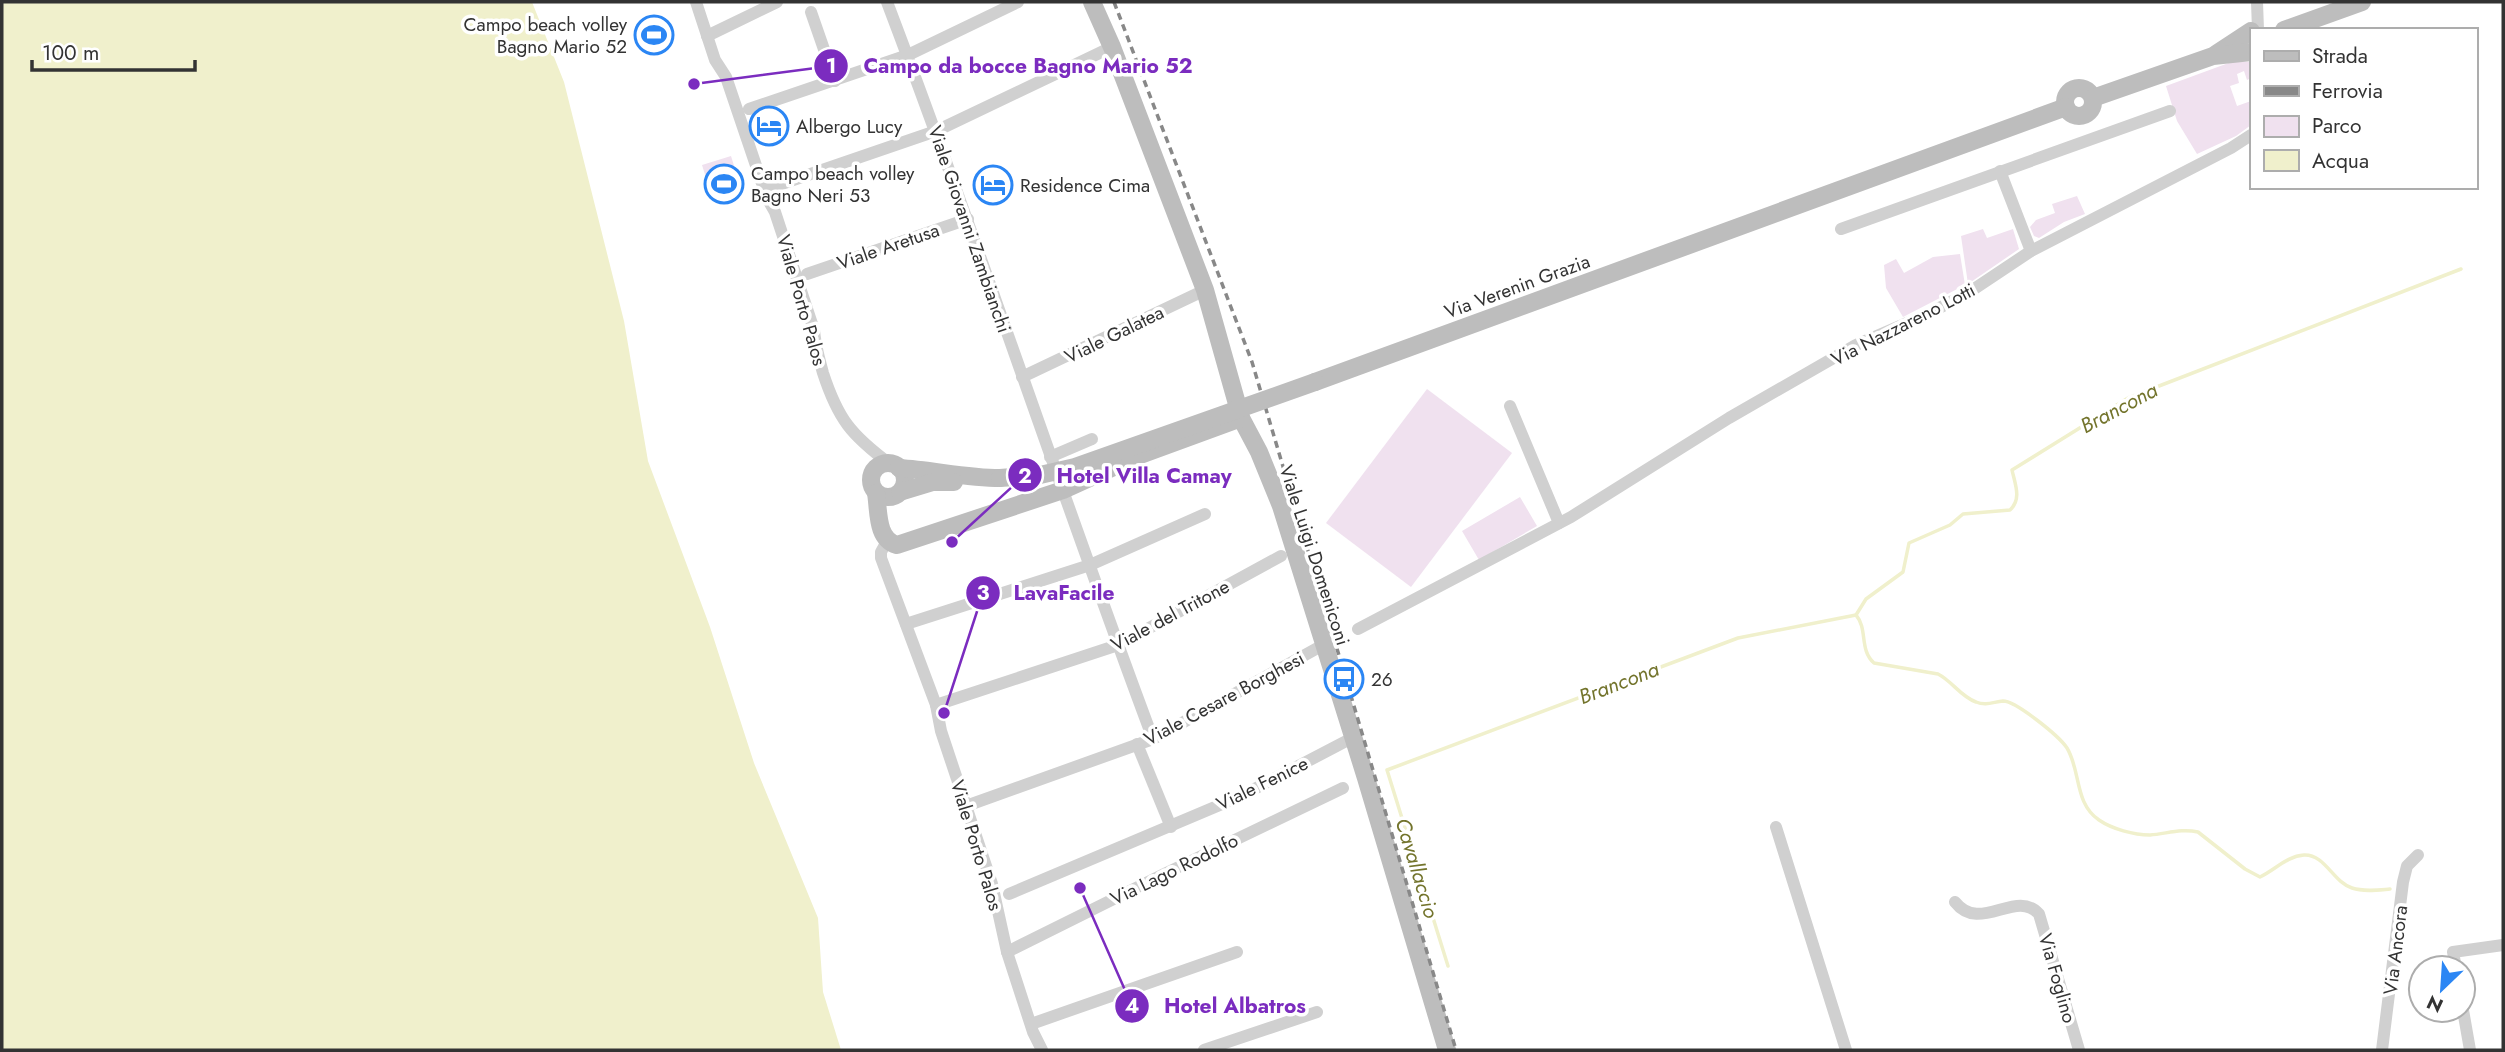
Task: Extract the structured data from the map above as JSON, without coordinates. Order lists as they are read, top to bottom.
{
  "streets": {
    "street": [
      "Viale Giovanni Zambianchi",
      "Viale Aretusa",
      "Via Verenin Grazia",
      "Viale Porto Palos",
      "Via Nazzareno Lotti",
      "Viale Galatea",
      "Viale Luigi Domeniconi",
      "Viale del Tritone",
      "Viale Cesare Borghesi",
      "Viale Fenice",
      "Via Lago Rodolfo",
      "Via Ancora",
      "Via Foglino"
    ]
  },
  "crossings": [
    ["Viale Giovanni Zambianchi", "Viale Aretusa"],
    ["Viale Giovanni Zambianchi", "Viale Galatea"],
    ["Viale Giovanni Zambianchi", "Viale del Tritone"],
    ["Viale Giovanni Zambianchi", "Viale Cesare Borghesi"],
    ["Via Verenin Grazia", "Viale Porto Palos"],
    ["Viale Porto Palos", "Viale del Tritone"],
    ["Viale Porto Palos", "Viale Cesare Borghesi"],
    ["Viale Porto Palos", "Via Lago Rodolfo"],
    ["Viale Galatea", "Viale Luigi Domeniconi"],
    ["Viale Luigi Domeniconi", "Viale Cesare Borghesi"],
    ["Viale Luigi Domeniconi", "Viale Fenice"]
  ],
  "water": ["Brancona", "Cavallaccio"],
  "places": {
    "sports": ["Campo beach volley Bagno Mario 52", "Campo beach volley Bagno Neri 53"],
    "other": [
      "Campo da bocce Bagno Mario 52",
      "Hotel Villa Camay",
      "LavaFacile",
      "Hotel Albatros"
    ],
    "hotel": ["Albergo Lucy", "Residence Cima"],
    "bus stop": ["26"]
  },
  "legend": [
    "Strada",
    "Ferrovia",
    "Parco",
    "Acqua"
  ],
  "scale_bar": "100 m",
  "north": "bottom left"
}
